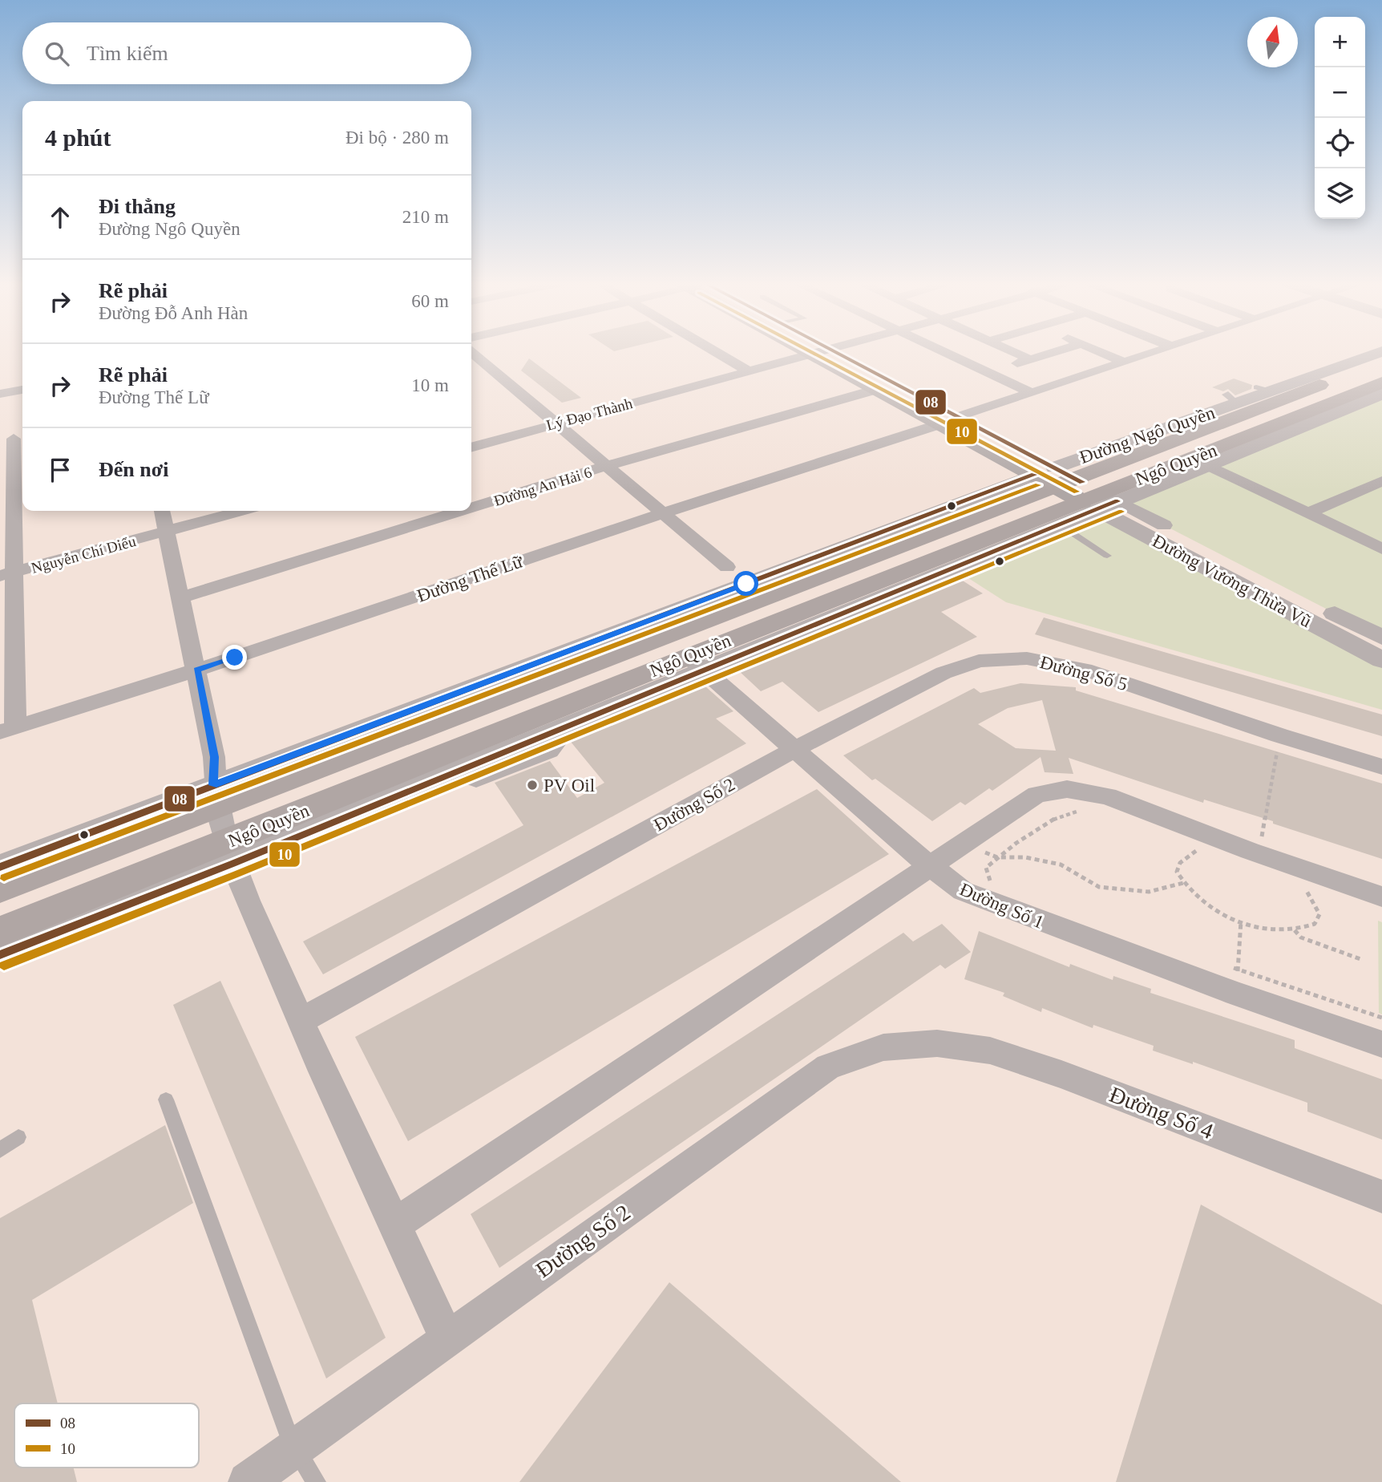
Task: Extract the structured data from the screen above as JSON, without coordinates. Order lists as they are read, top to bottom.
{
  "streets": {
    "highway": ["Ngô Quyền"],
    "street": [
      "Lý Đạo Thành",
      "Đường Ngô Quyền",
      "Đường An Hải 6",
      "Nguyễn Chí Diểu",
      "Đường Thế Lữ",
      "Đường Vương Thừa Vũ",
      "Đường Số 5",
      "Đường Số 2",
      "Đường Số 1",
      "Đường Số 4"
    ]
  },
  "crossings": [
    ["Đường Ngô Quyền", "Ngô Quyền"],
    ["Đường Ngô Quyền", "Đường Vương Thừa Vũ"],
    ["Đường Ngô Quyền", "Đường Số 1"],
    ["Ngô Quyền", "Đường Vương Thừa Vũ"],
    ["Ngô Quyền", "Đường Số 1"],
    ["Đường Số 5", "Đường Số 2"],
    ["Đường Số 5", "Đường Số 1"],
    ["Đường Số 2", "Đường Số 1"],
    ["Đường Số 2", "Đường Số 4"]
  ],
  "places": ["PV Oil"],
  "lines": ["transit line 08", "transit line 10"],
  "legend": ["08", "10"],
  "north": "top",
  "page": {
    "map_buttons": ["+", "−"],
    "search": "Tìm kiếm",
    "heading": ["4 phút", "Đi bộ · 280 m"],
    "list": [
      ["Đi thẳng", "Đường Ngô Quyền", "210 m"],
      ["Rẽ phải", "Đường Đỗ Anh Hàn", "60 m"],
      ["Rẽ phải", "Đường Thế Lữ", "10 m"],
      "Đến nơi"
    ]
  }
}
